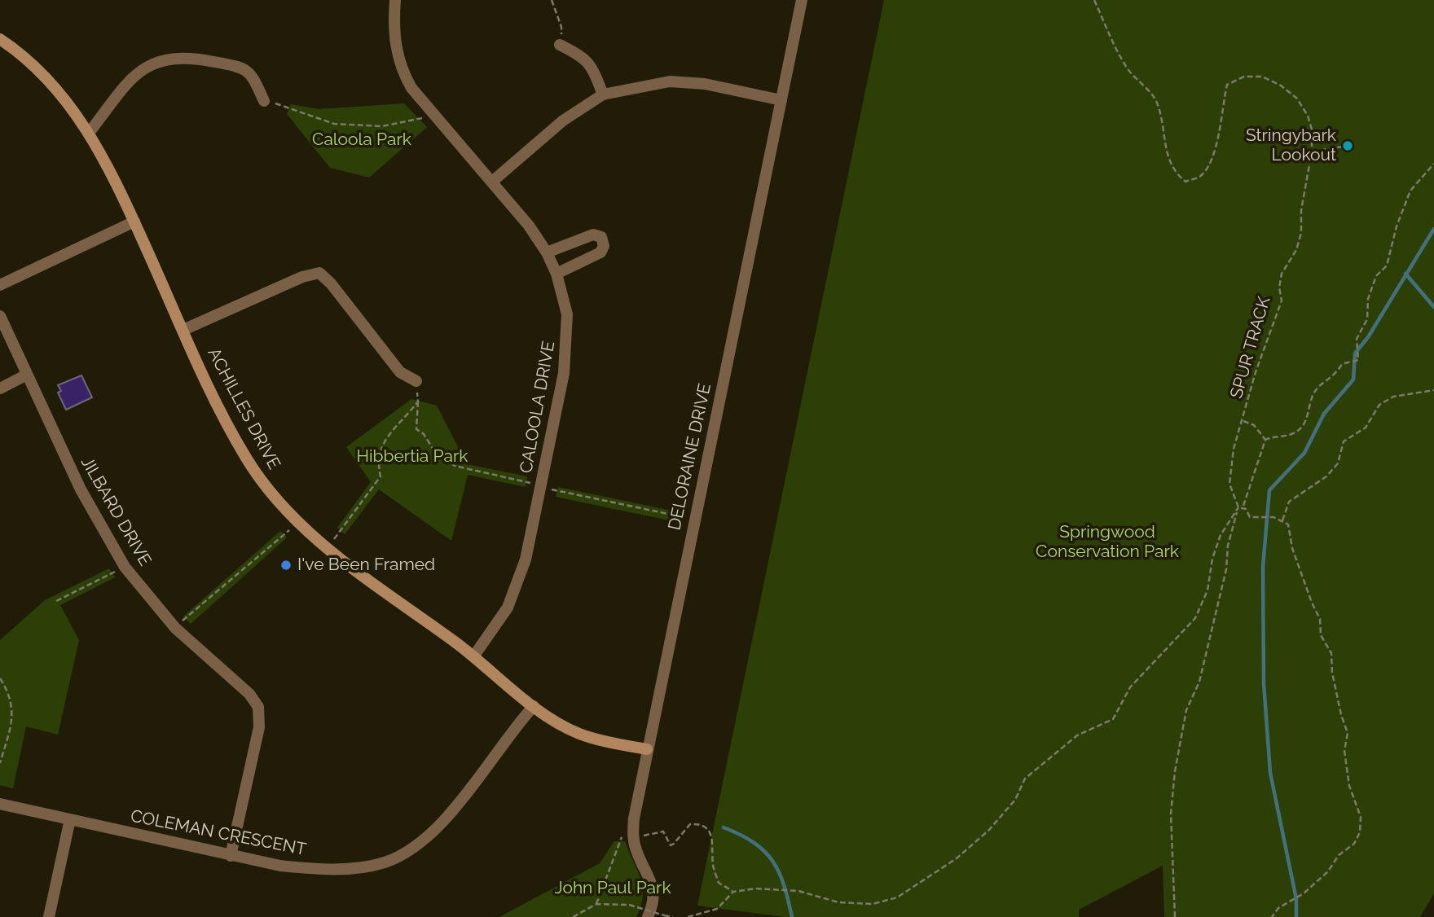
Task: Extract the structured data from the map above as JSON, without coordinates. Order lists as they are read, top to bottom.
{
  "streets": {
    "street": [
      "CALOOLA DRIVE",
      "ACHILLES DRIVE",
      "DELORAINE DRIVE",
      "JILBARD DRIVE",
      "COLEMAN CRESCENT"
    ],
    "path": ["SPUR TRACK"]
  },
  "crossings": [
    ["CALOOLA DRIVE", "ACHILLES DRIVE"],
    ["ACHILLES DRIVE", "DELORAINE DRIVE"],
    ["ACHILLES DRIVE", "COLEMAN CRESCENT"],
    ["JILBARD DRIVE", "COLEMAN CRESCENT"]
  ],
  "parks": [
    "Caloola Park",
    "Hibbertia Park",
    "Springwood Conservation Park",
    "John Paul Park"
  ],
  "places": ["Stringybark Lookout", "I've Been Framed"]
}
